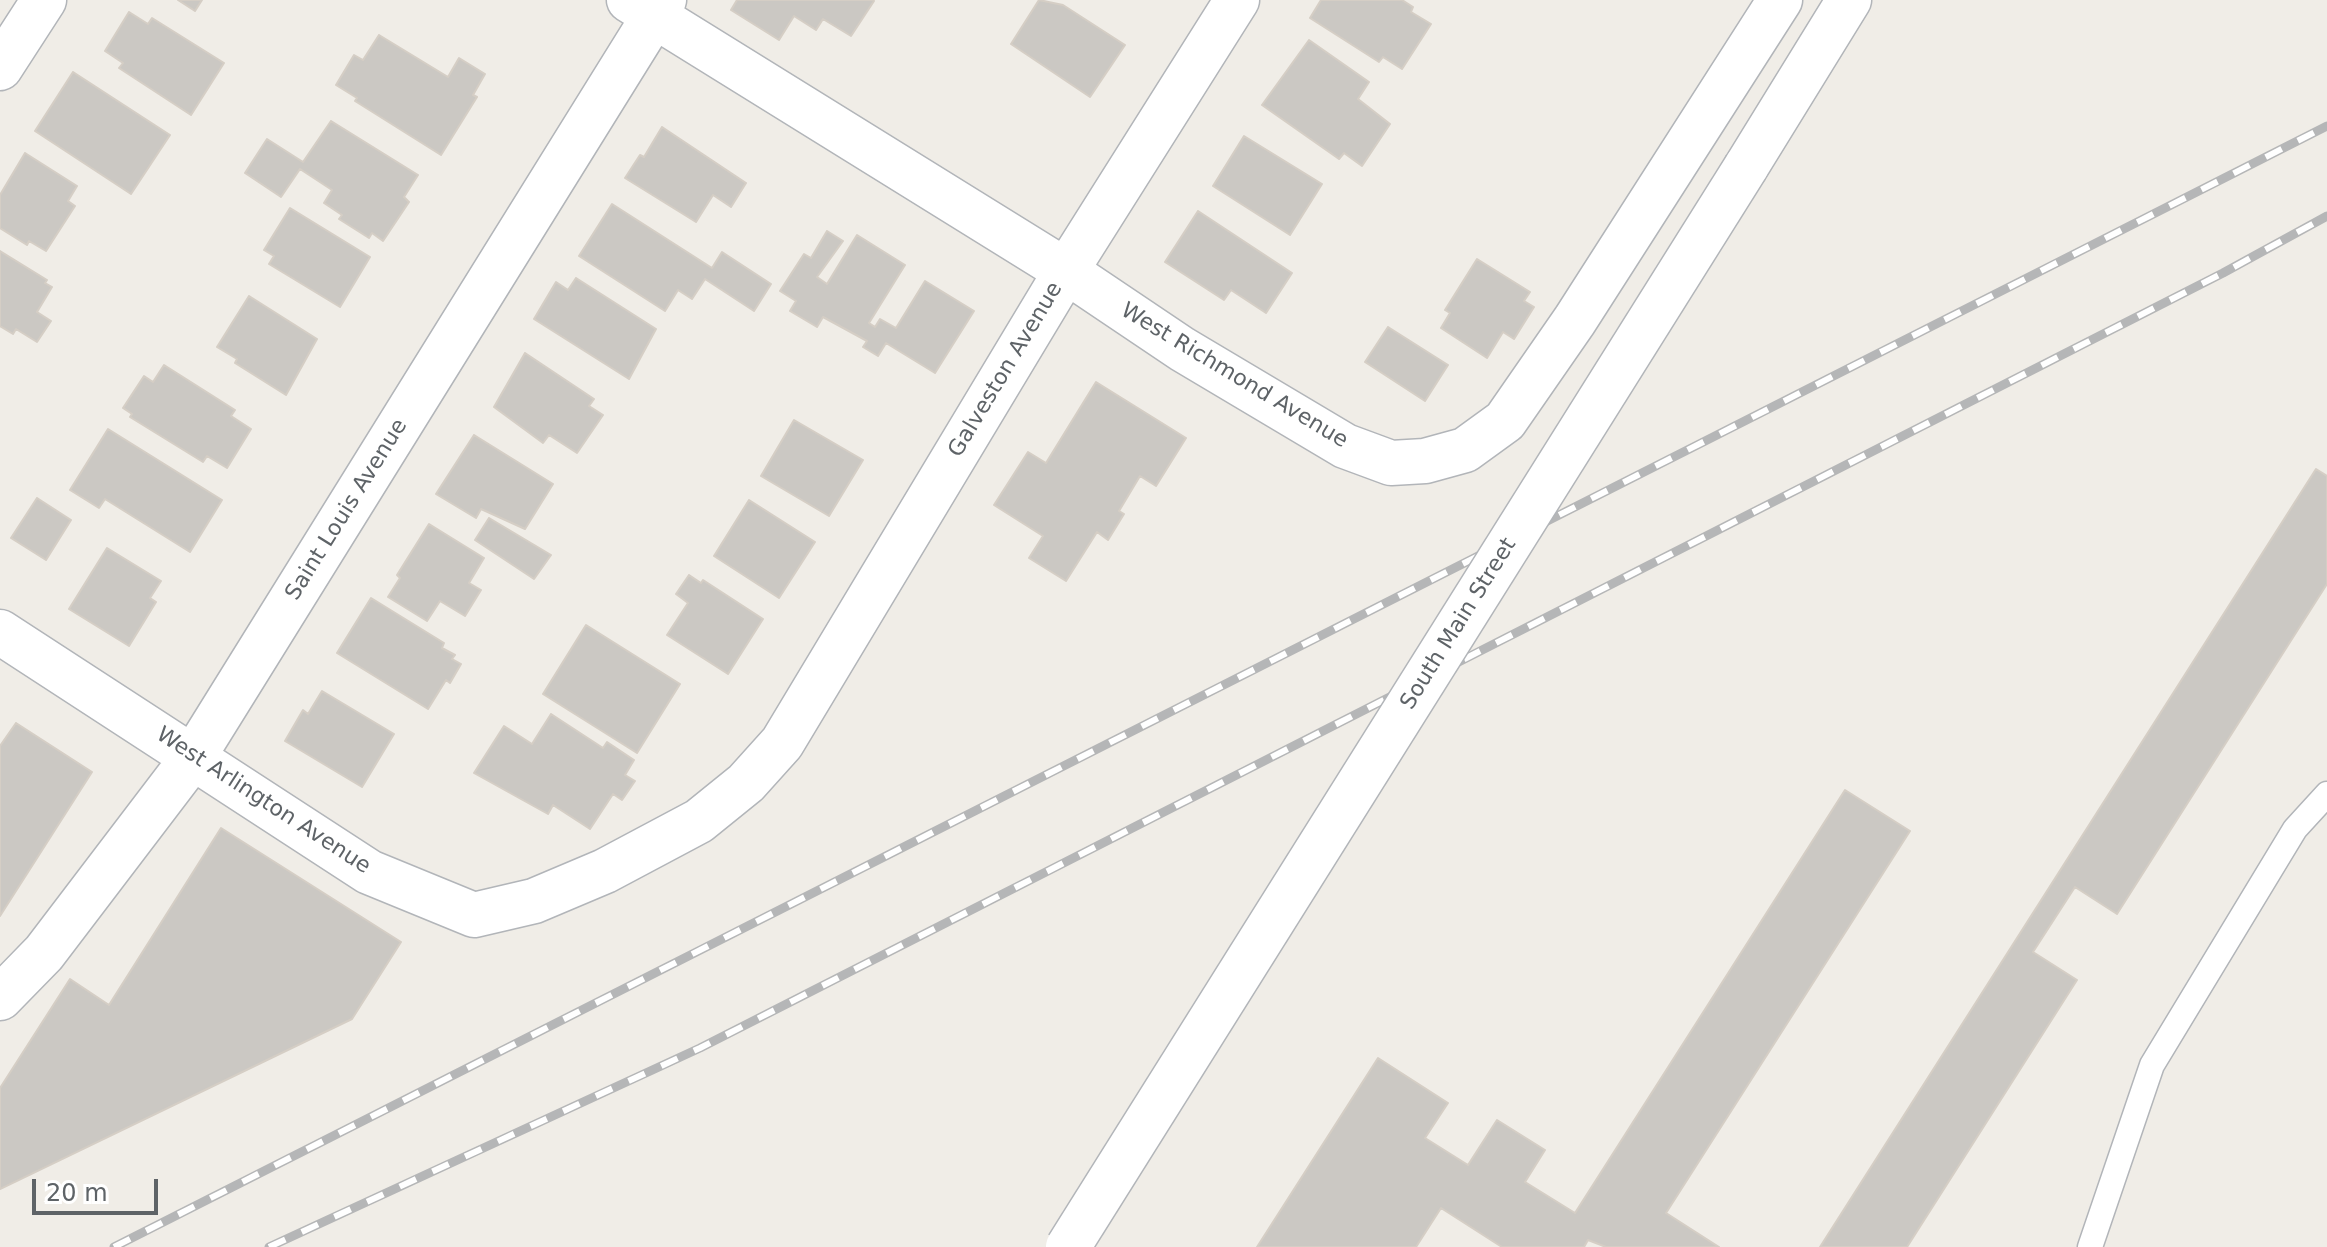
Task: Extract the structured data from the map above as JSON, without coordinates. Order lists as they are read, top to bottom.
{
  "streets": {
    "street": [
      "Galveston Avenue",
      "West Richmond Avenue",
      "Saint Louis Avenue",
      "South Main Street",
      "West Arlington Avenue"
    ]
  },
  "crossings": [
    ["Galveston Avenue", "West Richmond Avenue"],
    ["Galveston Avenue", "West Arlington Avenue"],
    ["West Richmond Avenue", "Saint Louis Avenue"],
    ["Saint Louis Avenue", "West Arlington Avenue"]
  ],
  "scale_bar": "20 m"
}
